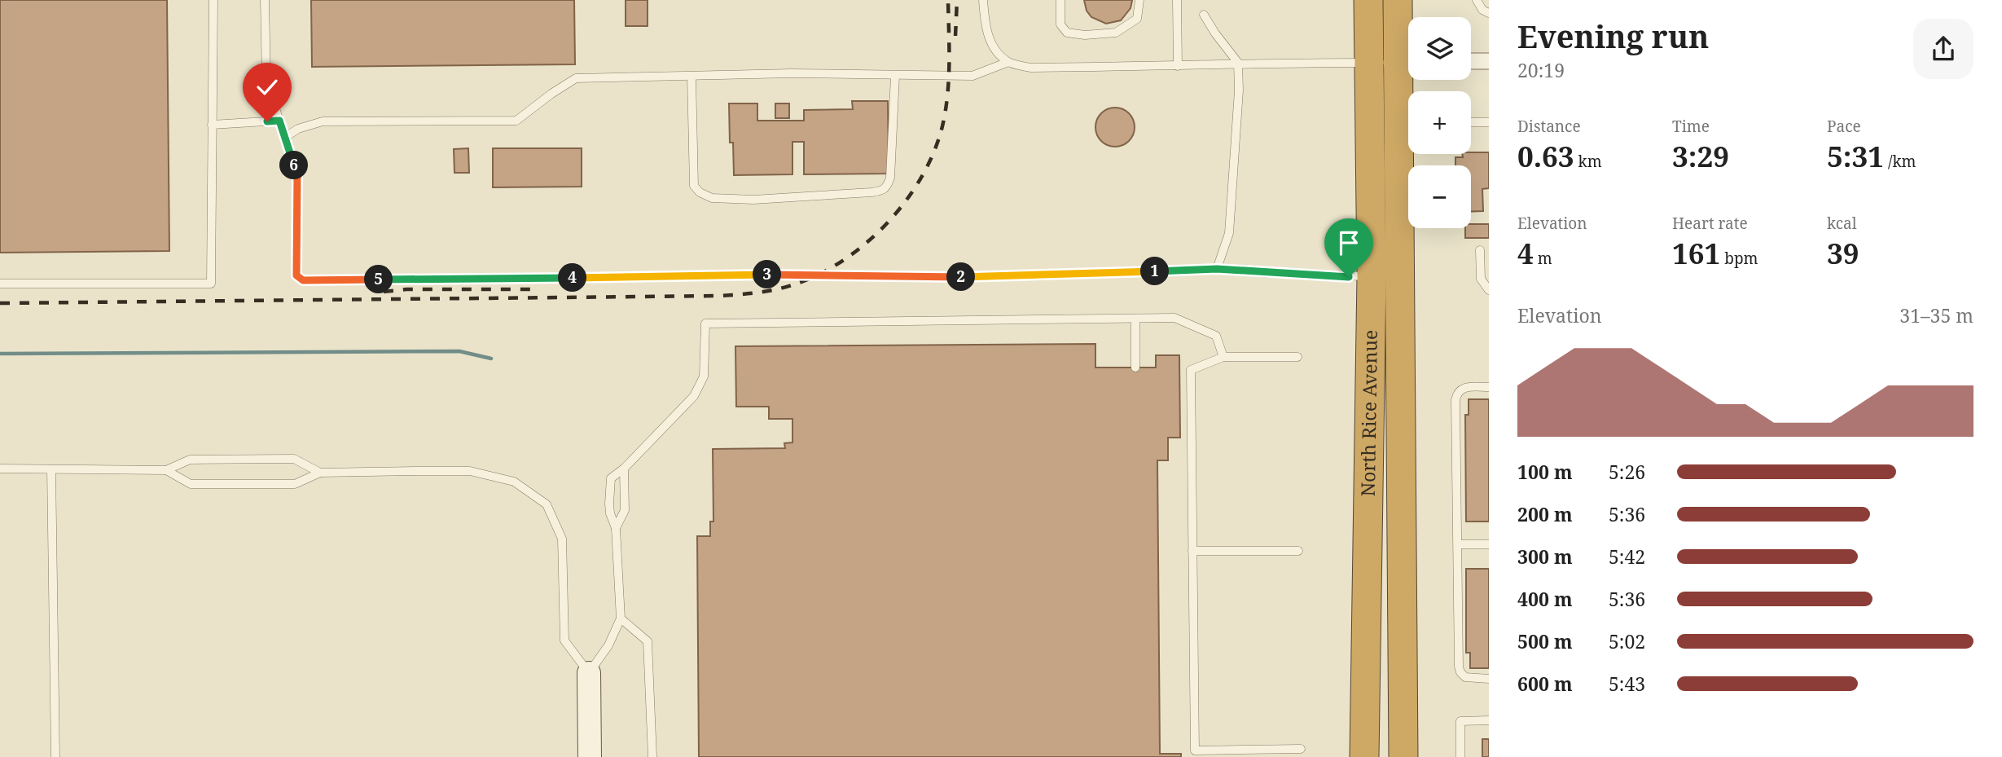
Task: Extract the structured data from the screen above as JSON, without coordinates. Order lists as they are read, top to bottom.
{
  "streets": {
    "highway": ["North Rice Avenue"]
  },
  "page": {
    "heading": ["Evening run", "20:19"],
    "map_buttons": ["+", "−"],
    "stats": [
      ["Distance", "0.63 km"],
      ["Time", "3:29"],
      ["Pace", "5:31 /km"],
      ["Elevation", "4 m"],
      ["Heart rate", "161 bpm"],
      ["kcal", "39"]
    ],
    "pins": [
      "6",
      "1",
      "3",
      "2",
      "4",
      "5"
    ],
    "chart": ["Elevation", "31–35 m"],
    "list": [
      {
        "name": "100 m",
        "note": "5:26"
      },
      {
        "name": "200 m",
        "note": "5:36"
      },
      {
        "name": "300 m",
        "note": "5:42"
      },
      {
        "name": "400 m",
        "note": "5:36"
      },
      {
        "name": "500 m",
        "note": "5:02"
      },
      {
        "name": "600 m",
        "note": "5:43"
      }
    ]
  }
}
